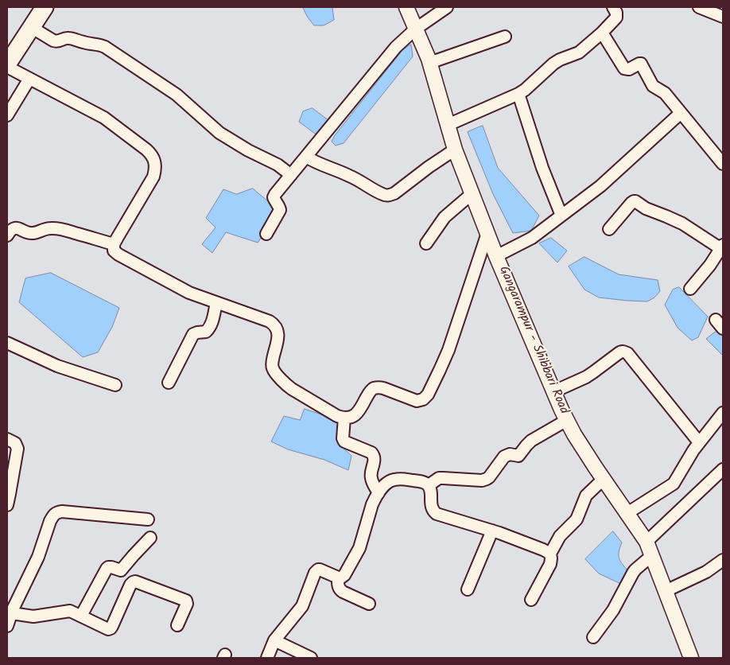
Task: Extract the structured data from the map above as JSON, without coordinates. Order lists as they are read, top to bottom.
{
  "streets": {
    "main road": ["Gangarampur - Shibbari Road"]
  }
}
